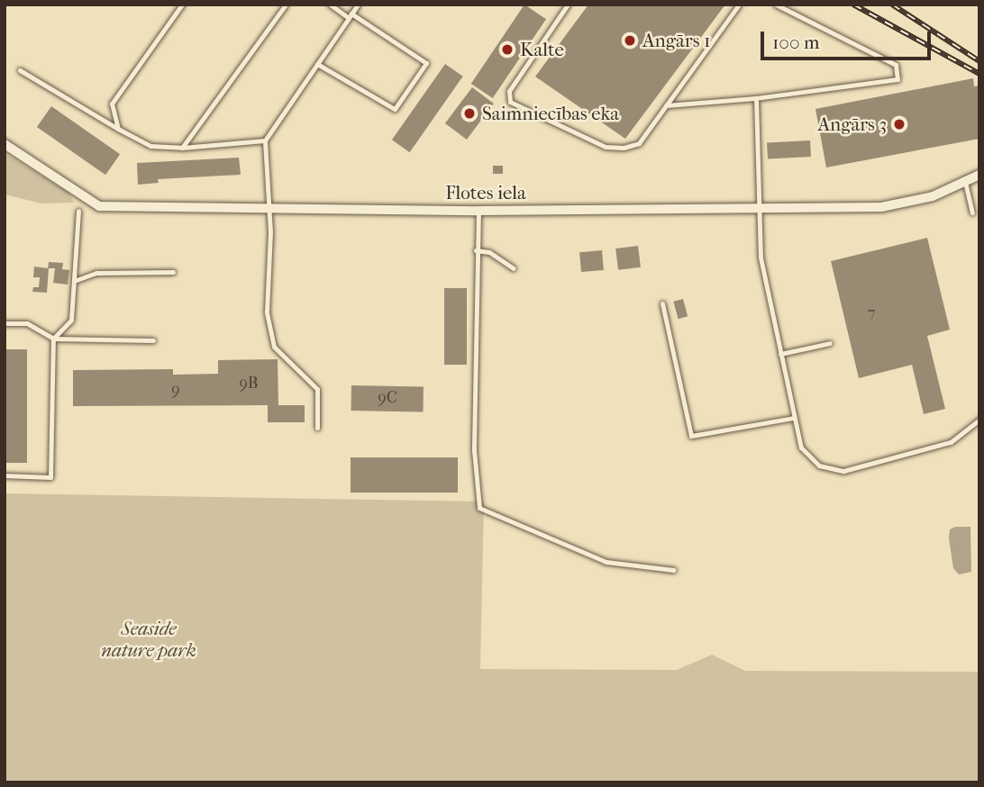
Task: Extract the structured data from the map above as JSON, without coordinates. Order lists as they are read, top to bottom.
{
  "streets": {
    "street": ["Flotes iela"]
  },
  "parks": ["Seaside nature park"],
  "places": [
    "Angārs 1",
    "Kalte",
    "Saimniecības eka",
    "Angārs 3"
  ],
  "house_numbers": [
    "7",
    "9B",
    "9",
    "9C"
  ],
  "scale_bar": "100 m"
}
